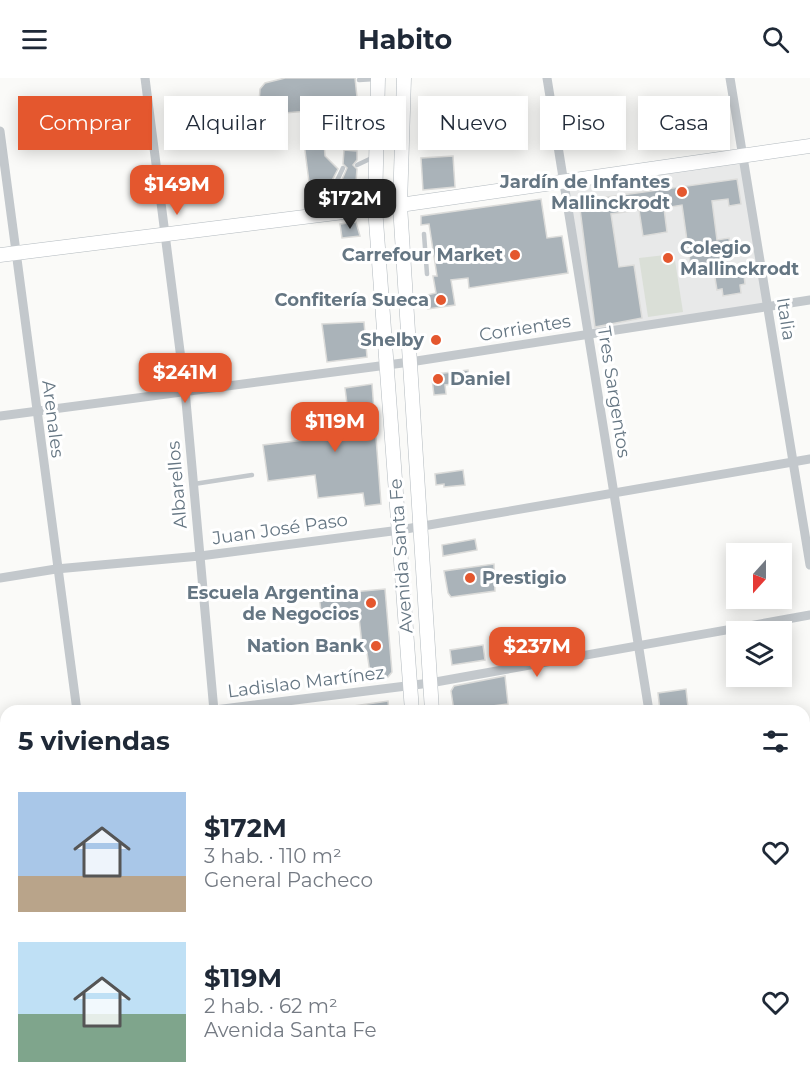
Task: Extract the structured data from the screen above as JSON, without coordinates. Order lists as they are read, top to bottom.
{
  "streets": {
    "main road": ["Avenida Santa Fe"],
    "street": [
      "Italia",
      "Corrientes",
      "Tres Sargentos",
      "Arenales",
      "Albarellos",
      "Juan José Paso",
      "Ladislao Martínez"
    ]
  },
  "crossings": [
    ["Italia", "Corrientes"],
    ["Italia", "Juan José Paso"],
    ["Corrientes", "Tres Sargentos"],
    ["Corrientes", "Arenales"],
    ["Corrientes", "Albarellos"],
    ["Corrientes", "Avenida Santa Fe"],
    ["Tres Sargentos", "Juan José Paso"],
    ["Tres Sargentos", "Ladislao Martínez"],
    ["Arenales", "Juan José Paso"],
    ["Albarellos", "Juan José Paso"],
    ["Juan José Paso", "Avenida Santa Fe"],
    ["Avenida Santa Fe", "Ladislao Martínez"]
  ],
  "places": [
    "Jardín de Infantes Mallinckrodt",
    "Carrefour Market",
    "Colegio Mallinckrodt",
    "Confitería Sueca",
    "Shelby",
    "Daniel",
    "Prestigio",
    "Escuela Argentina de Negocios",
    "Nation Bank"
  ],
  "north": "bottom",
  "page": {
    "header": "Habito",
    "chip": [
      "Comprar",
      "Alquilar",
      "Filtros",
      "Nuevo",
      "Piso",
      "Casa"
    ],
    "price": [
      "$149M",
      "$172M",
      "$241M",
      "$119M",
      "$237M"
    ],
    "heading": "5 viviendas",
    "list": [
      {
        "name": "$172M",
        "note": "3 hab. · 110 m² · General Pacheco"
      },
      {
        "name": "$119M",
        "note": "2 hab. · 62 m² · Avenida Santa Fe"
      }
    ]
  }
}
